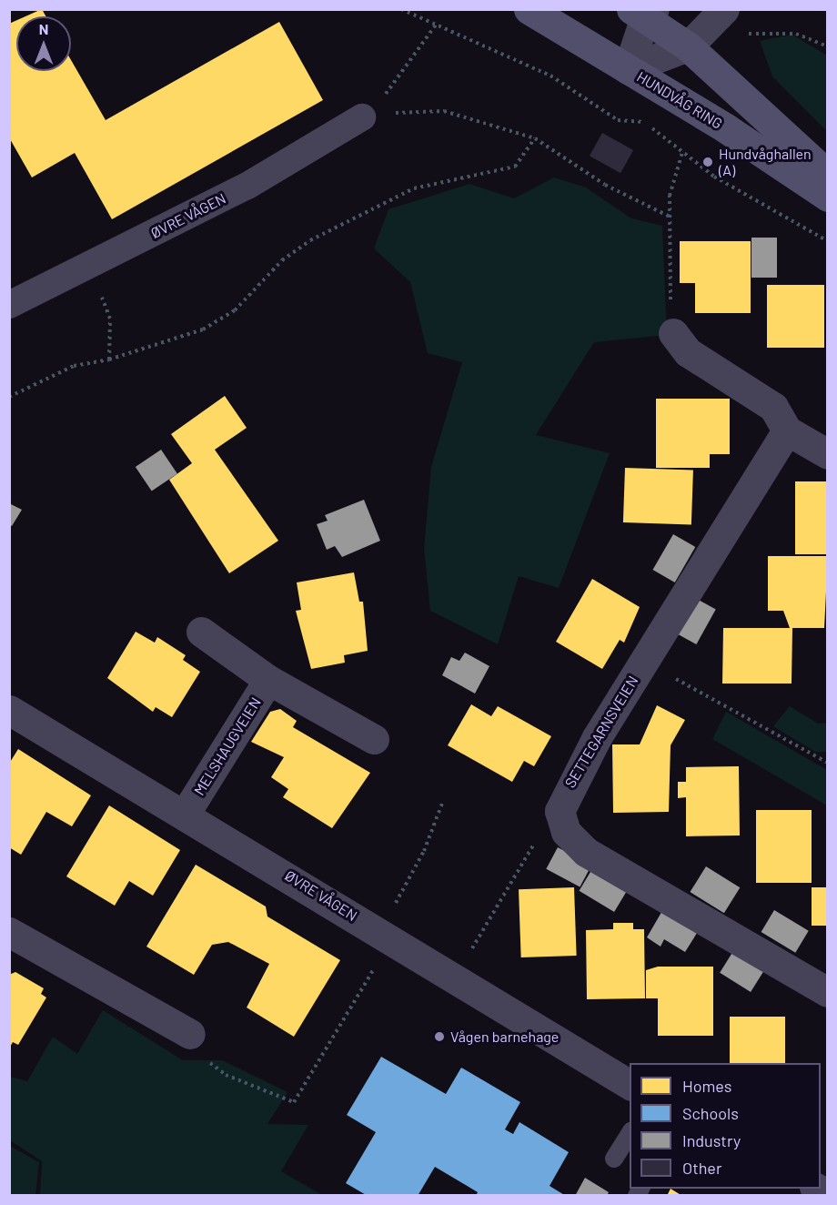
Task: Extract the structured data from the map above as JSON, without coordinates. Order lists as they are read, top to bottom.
{
  "streets": {
    "main road": ["HUNDVÅG RING"],
    "street": ["ØVRE VÅGEN", "SETTEGARNSVEIEN", "MELSHAUGVEIEN"]
  },
  "crossings": [
    ["ØVRE VÅGEN", "MELSHAUGVEIEN"]
  ],
  "places": ["Hundvåghallen (A)", "Vågen barnehage"],
  "legend": [
    "Homes",
    "Schools",
    "Industry",
    "Other"
  ],
  "north": "top"
}
